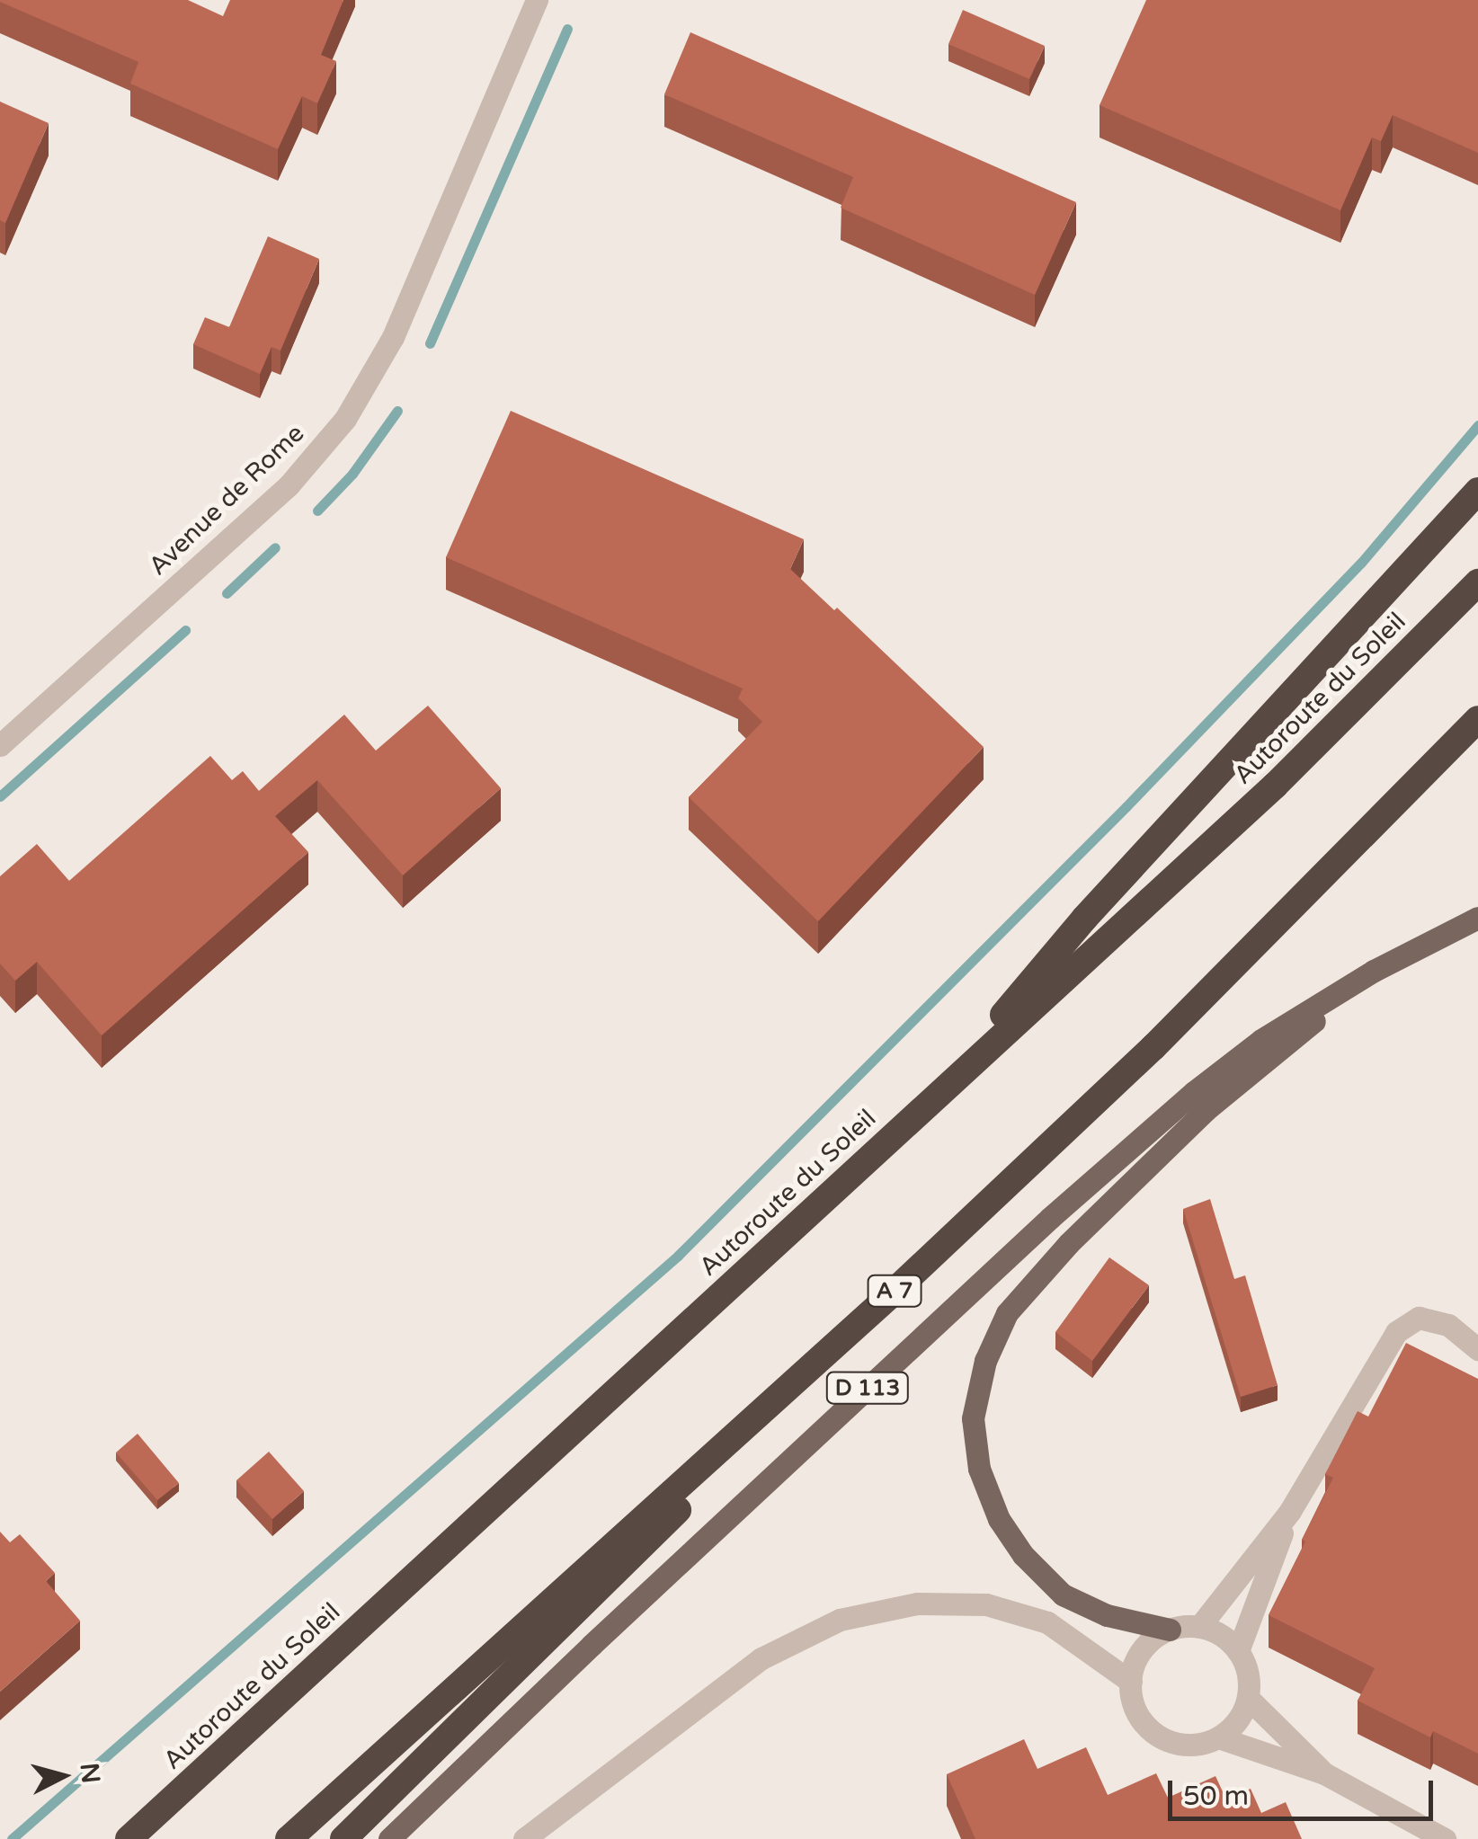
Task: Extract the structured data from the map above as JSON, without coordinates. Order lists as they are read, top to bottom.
{
  "streets": {
    "highway": ["Autoroute du Soleil", "A 7"],
    "main road": ["D 113"],
    "street": ["Avenue de Rome"]
  },
  "scale_bar": "50 m",
  "north": "right"
}
